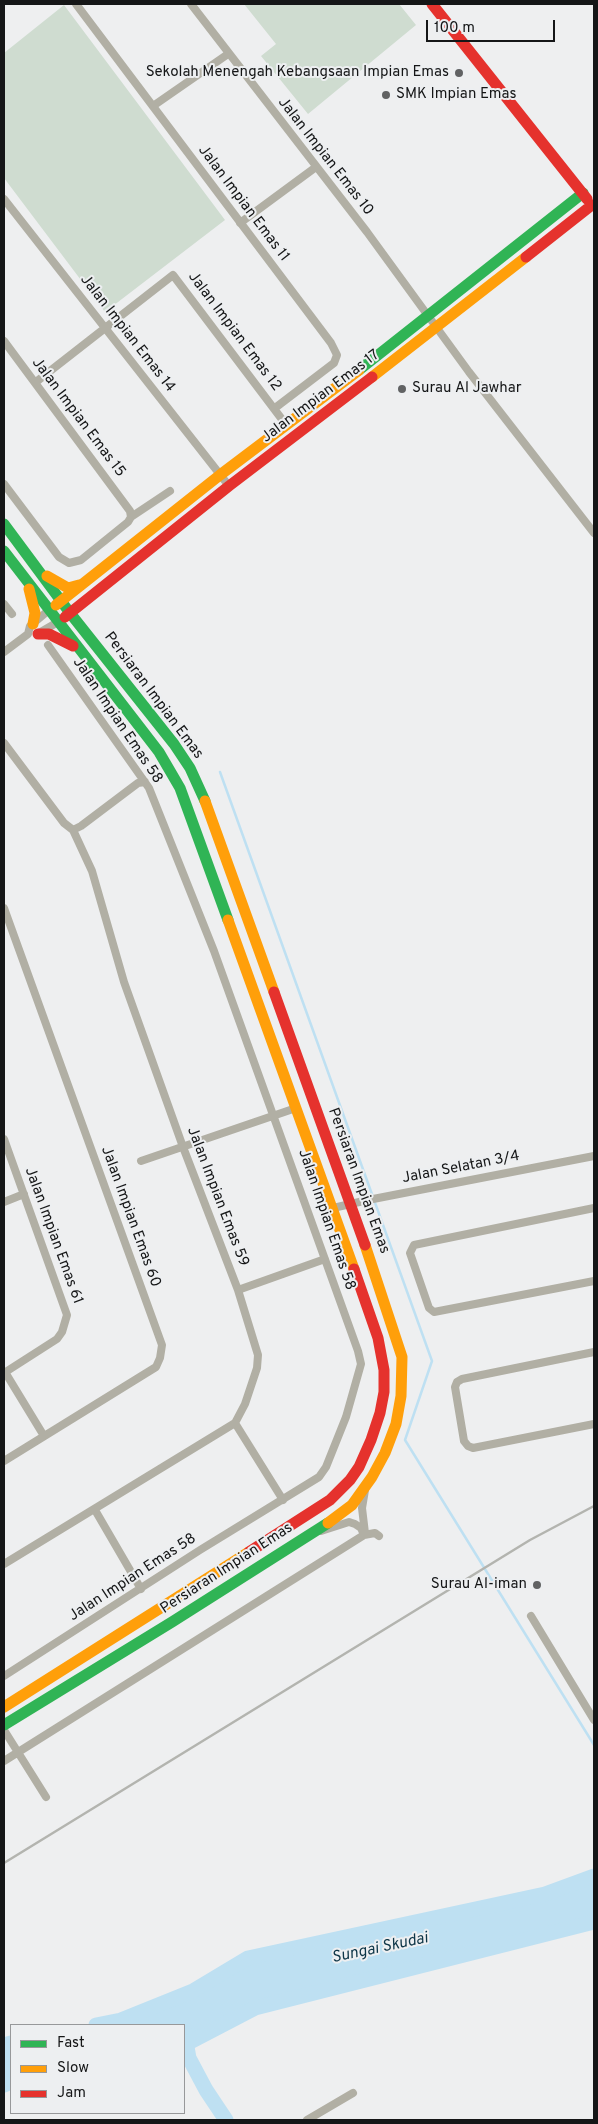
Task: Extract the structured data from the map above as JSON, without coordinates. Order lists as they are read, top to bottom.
{
  "streets": {
    "main road": ["Jalan Impian Emas 17", "Persiaran Impian Emas"],
    "street": [
      "Jalan Impian Emas 10",
      "Jalan Impian Emas 11",
      "Jalan Impian Emas 12",
      "Jalan Impian Emas 14",
      "Jalan Impian Emas 15",
      "Jalan Impian Emas 58",
      "Jalan Selatan 3/4",
      "Jalan Impian Emas 59",
      "Jalan Impian Emas 60",
      "Jalan Impian Emas 61"
    ]
  },
  "crossings": [
    ["Jalan Impian Emas 10", "Jalan Impian Emas 17"],
    ["Jalan Impian Emas 11", "Jalan Impian Emas 12"],
    ["Jalan Impian Emas 12", "Jalan Impian Emas 14"],
    ["Jalan Impian Emas 12", "Jalan Impian Emas 17"],
    ["Jalan Impian Emas 12", "Jalan Impian Emas 15"],
    ["Jalan Impian Emas 14", "Jalan Impian Emas 17"],
    ["Jalan Impian Emas 17", "Persiaran Impian Emas"],
    ["Persiaran Impian Emas", "Jalan Selatan 3/4"]
  ],
  "water": ["Sungai Skudai"],
  "places": [
    "Sekolah Menengah Kebangsaan Impian Emas",
    "SMK Impian Emas",
    "Surau Al Jawhar",
    "Surau Al-iman"
  ],
  "legend": ["Fast", "Slow", "Jam"],
  "scale_bar": "100 m"
}
